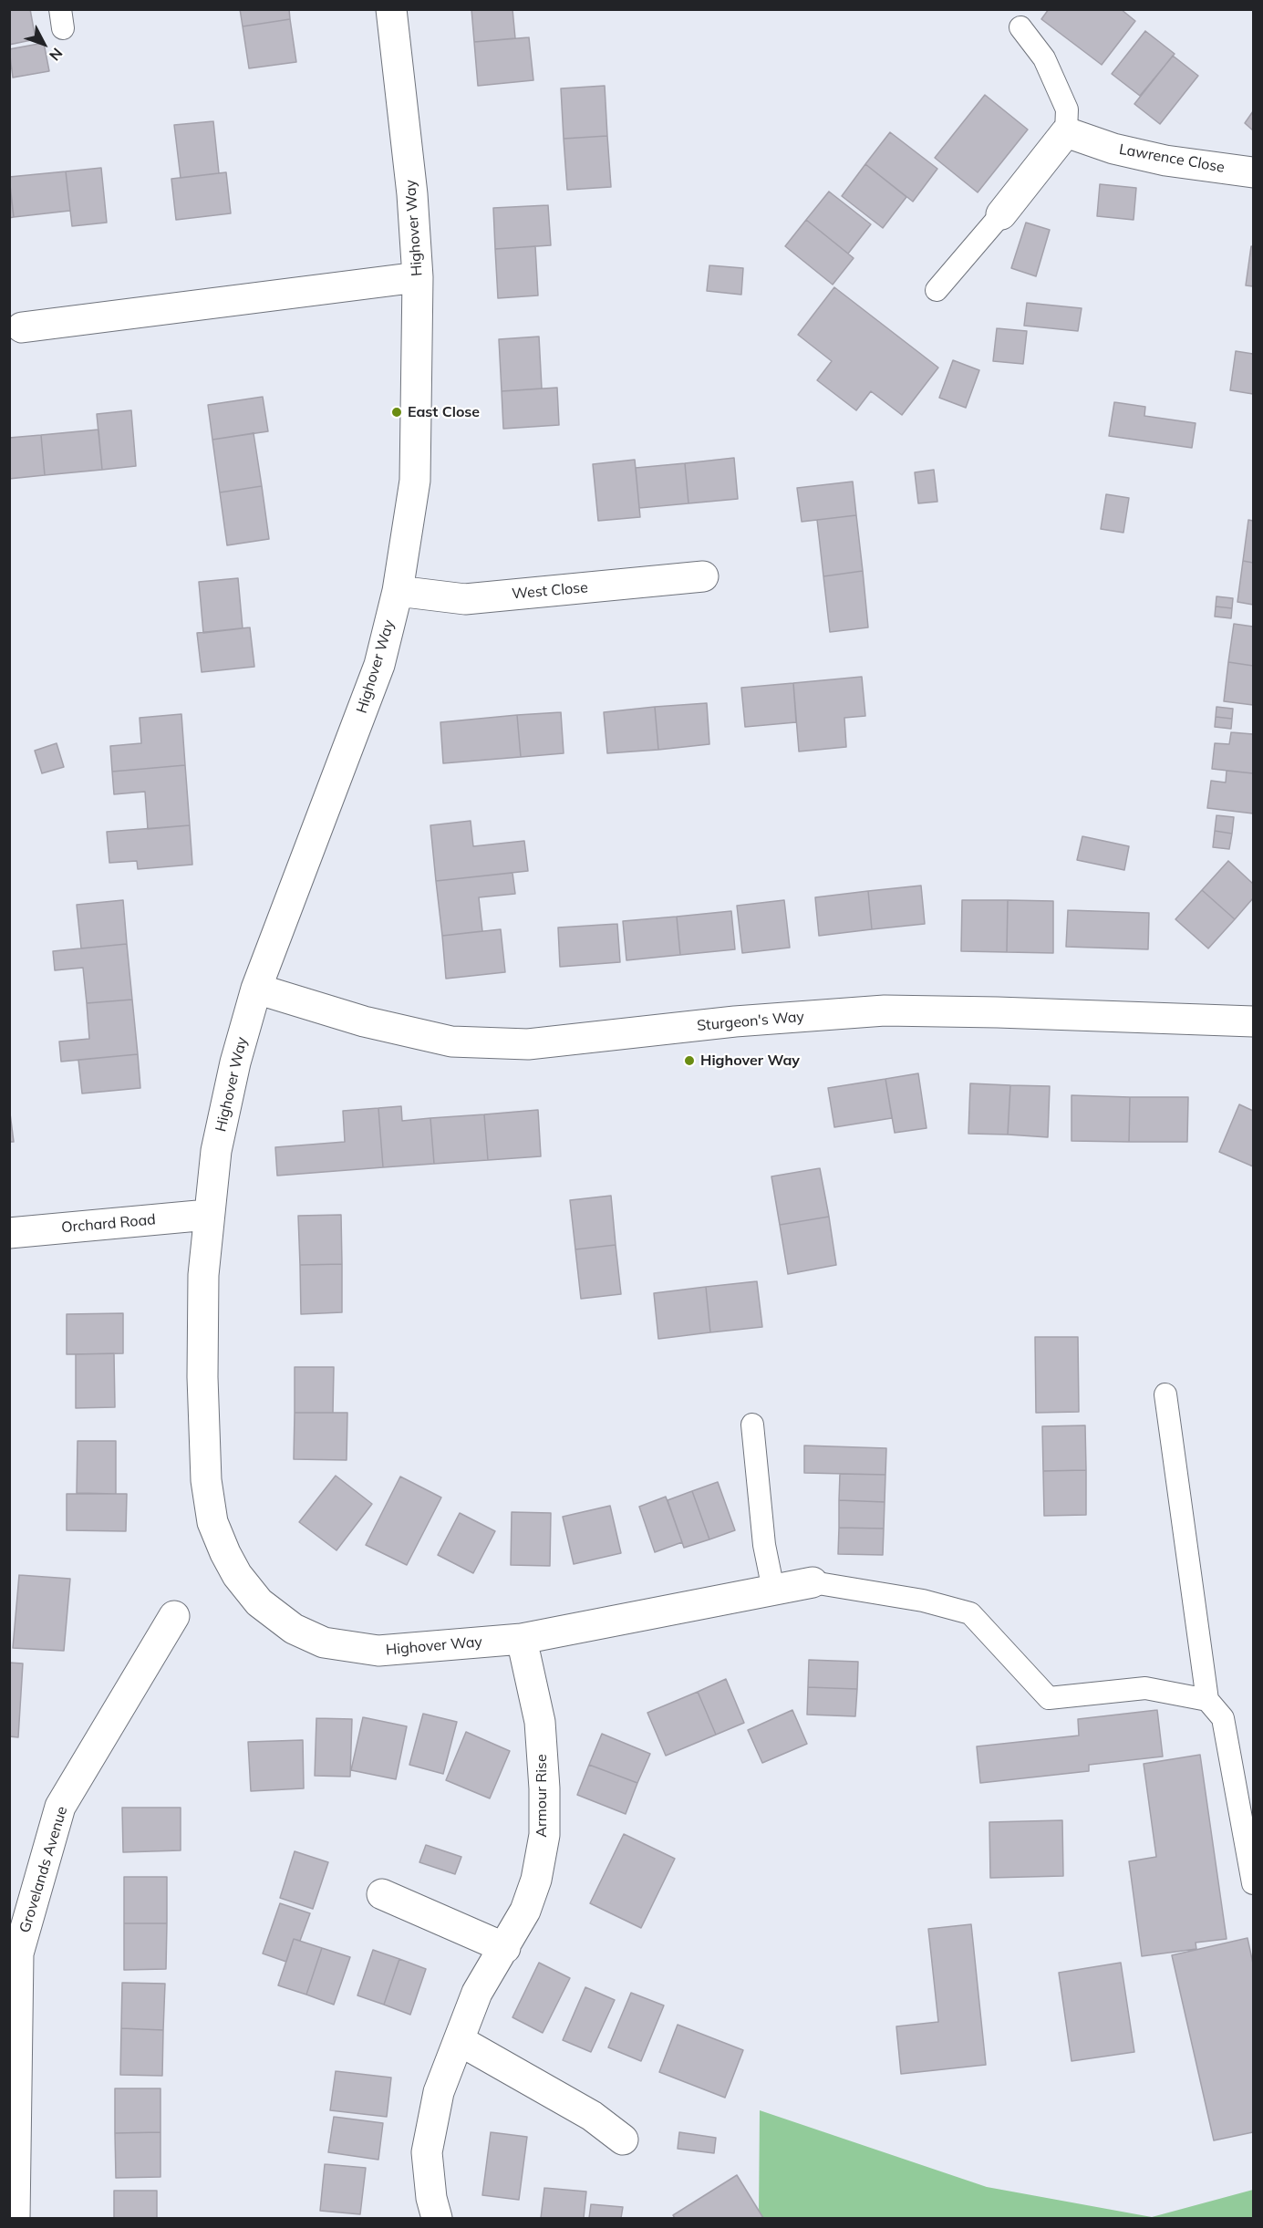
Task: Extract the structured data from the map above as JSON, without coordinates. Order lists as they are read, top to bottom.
{
  "streets": {
    "street": [
      "Lawrence Close",
      "Highover Way",
      "West Close",
      "Sturgeon's Way",
      "Orchard Road",
      "Armour Rise",
      "Grovelands Avenue"
    ]
  },
  "crossings": [
    ["Highover Way", "West Close"],
    ["Highover Way", "Sturgeon's Way"],
    ["Highover Way", "Orchard Road"],
    ["Highover Way", "Armour Rise"]
  ],
  "places": ["East Close", "Highover Way"],
  "north": "bottom right"
}
